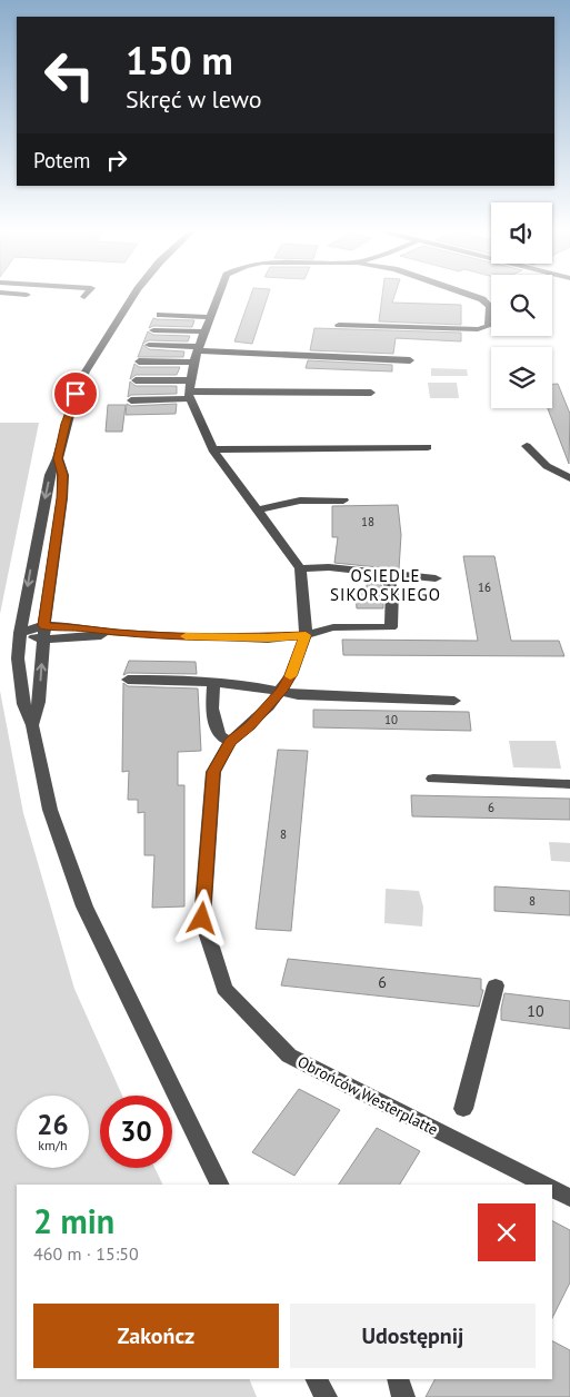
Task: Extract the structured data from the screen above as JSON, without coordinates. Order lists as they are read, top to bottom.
{
  "streets": {
    "street": ["Obrońców Westerplatte"]
  },
  "districts": ["OSIEDLE SIKORSKIEGO"],
  "house_numbers": [
    "18",
    "16",
    "10",
    "6",
    "8",
    "8",
    "6",
    "10"
  ],
  "page": {
    "turn": ["150 m", "Skręć w lewo"],
    "then": "Potem",
    "speed": "26 km/h",
    "limit": "30",
    "heading": ["2 min", "460 m · 15:50"],
    "buttons": ["Zakończ", "Udostępnij"]
  }
}
